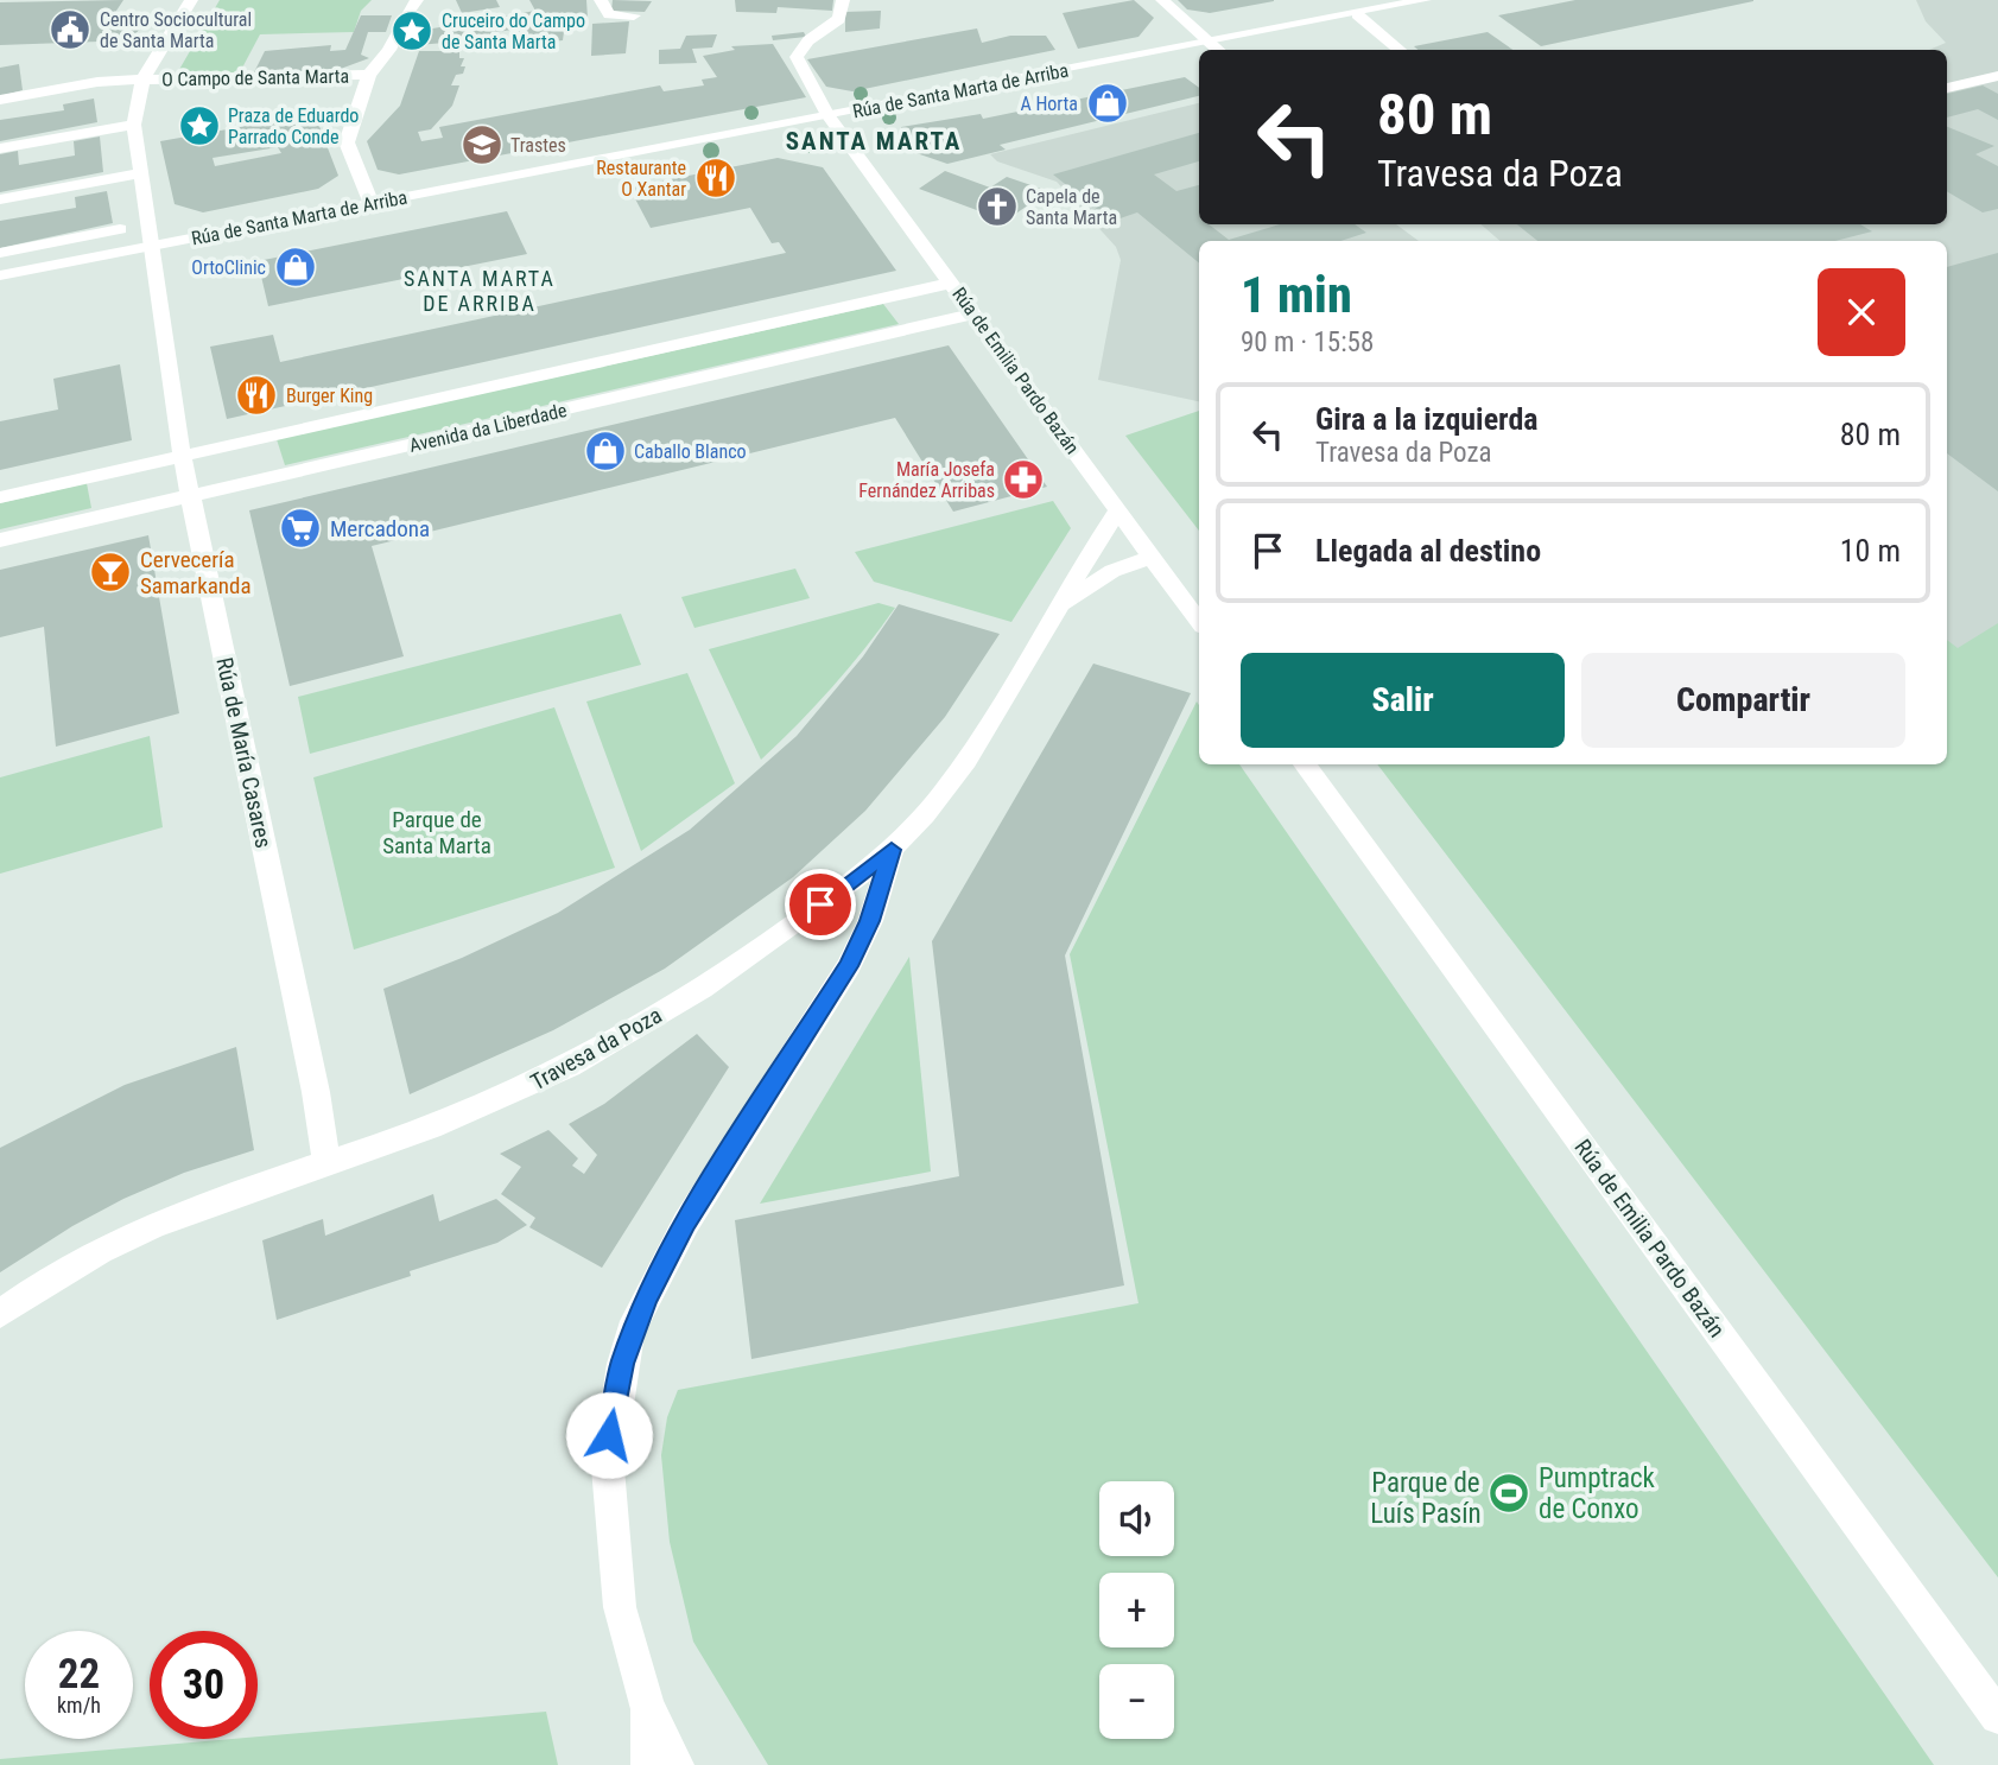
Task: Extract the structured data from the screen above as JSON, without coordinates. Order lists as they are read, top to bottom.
{
  "streets": {
    "street": [
      "O Campo de Santa Marta",
      "Rúa de Santa Marta de Arriba",
      "Rúa de Emilia Pardo Bazán",
      "Avenida da Liberdade",
      "Rúa de María Casares",
      "Travesa da Poza"
    ]
  },
  "crossings": [
    ["O Campo de Santa Marta", "Rúa de Santa Marta de Arriba"],
    ["Rúa de Santa Marta de Arriba", "Rúa de Emilia Pardo Bazán"],
    ["Rúa de Santa Marta de Arriba", "Rúa de María Casares"],
    ["Rúa de Emilia Pardo Bazán", "Avenida da Liberdade"],
    ["Rúa de Emilia Pardo Bazán", "Travesa da Poza"],
    ["Avenida da Liberdade", "Rúa de María Casares"],
    ["Rúa de María Casares", "Travesa da Poza"]
  ],
  "districts": ["SANTA MARTA", "SANTA MARTA DE ARRIBA"],
  "parks": ["Parque de Santa Marta", "Parque de Luís Pasín"],
  "places": {
    "public building": ["Centro Sociocultural de Santa Marta"],
    "place": ["Cruceiro do Campo de Santa Marta", "Praza de Eduardo Parrado Conde"],
    "shop": ["A Horta", "OrtoClinic", "Caballo Blanco"],
    "school or university": ["Trastes"],
    "restaurant": ["Restaurante O Xantar", "Burger King"],
    "church": ["Capela de Santa Marta"],
    "pharmacy": ["María Josefa Fernández Arribas"],
    "supermarket": ["Mercadona"],
    "bar": ["Cervecería Samarkanda"],
    "sports": ["Pumptrack de Conxo"]
  },
  "page": {
    "turn": ["80 m", "Travesa da Poza"],
    "heading": ["1 min", "90 m · 15:58"],
    "list": [
      {
        "name": "Gira a la izquierda",
        "note": "Travesa da Poza",
        "value": "80 m"
      },
      {
        "name": "Llegada al destino",
        "value": "10 m"
      }
    ],
    "buttons": ["Salir", "Compartir"],
    "map_buttons": ["+", "−"],
    "speed": "22 km/h",
    "limit": "30"
  }
}
